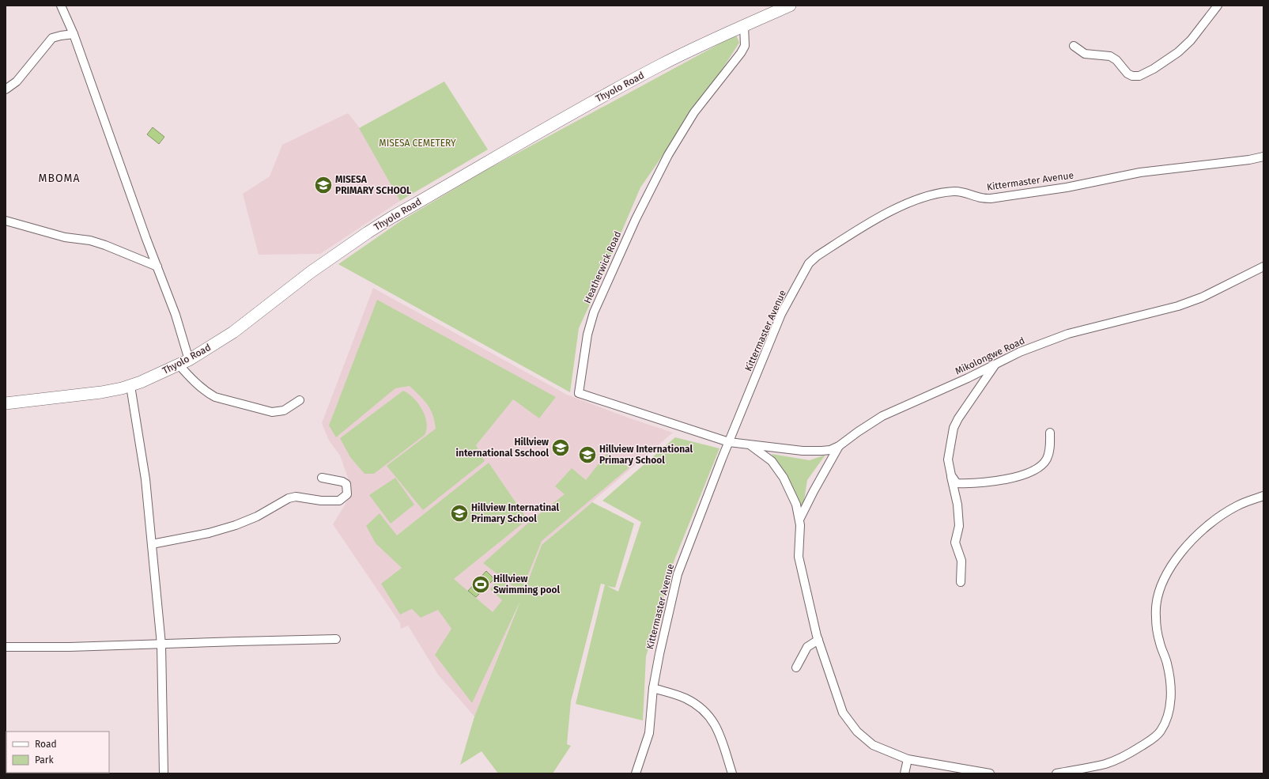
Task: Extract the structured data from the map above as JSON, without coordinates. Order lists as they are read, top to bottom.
{
  "streets": {
    "highway": ["Thyolo Road"],
    "street": ["Kittermaster Avenue", "Heatherwick Road", "Mikolongwe Road"]
  },
  "crossings": [
    ["Thyolo Road", "Heatherwick Road"],
    ["Kittermaster Avenue", "Heatherwick Road"],
    ["Kittermaster Avenue", "Mikolongwe Road"],
    ["Heatherwick Road", "Mikolongwe Road"]
  ],
  "districts": ["MBOMA"],
  "parks": ["MISESA CEMETERY"],
  "places": {
    "school or university": [
      "MISESA PRIMARY SCHOOL",
      "Hillview international Sschool",
      "Hillview International Primary School",
      "Hillview Internatinal Primary School"
    ],
    "sports": ["Hillview Swimming pool"]
  },
  "legend": ["Road", "Park"]
}
